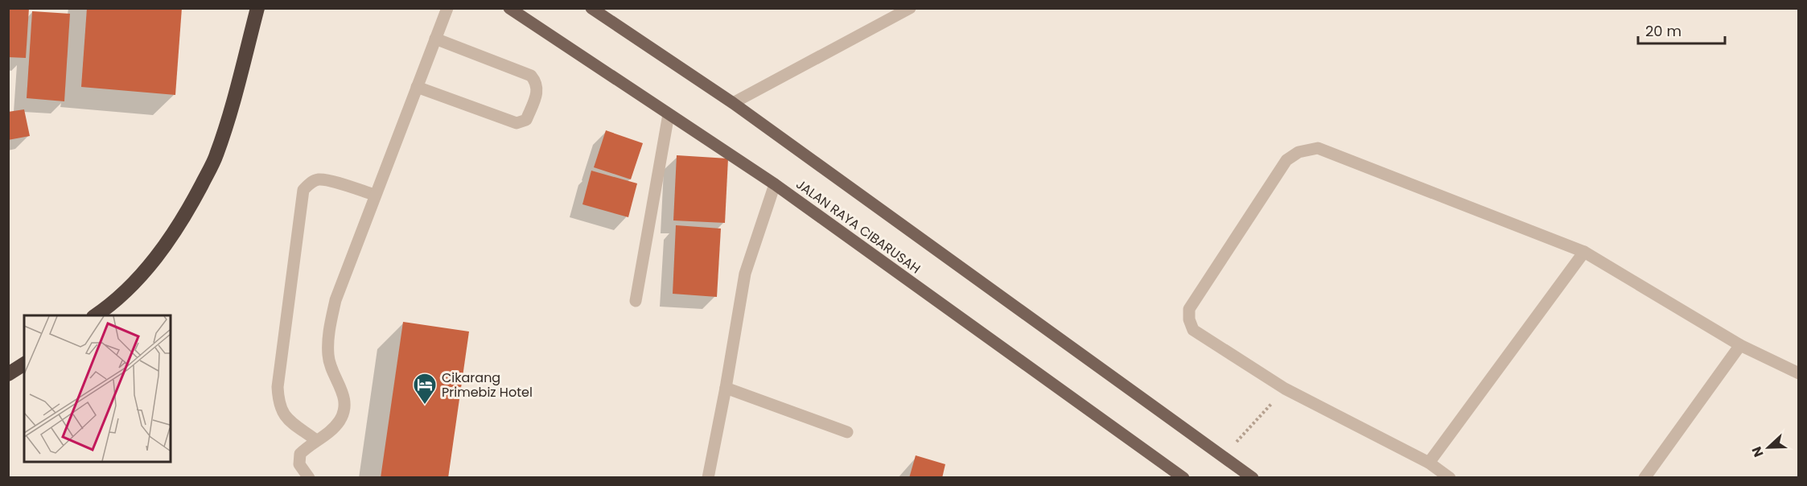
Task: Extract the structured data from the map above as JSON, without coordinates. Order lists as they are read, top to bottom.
{
  "streets": {
    "main road": ["JALAN RAYA CIBARUSAH"]
  },
  "places": {
    "hotel": ["Cikarang Primebiz Hotel"]
  },
  "scale_bar": "20 m",
  "north": "left"
}
